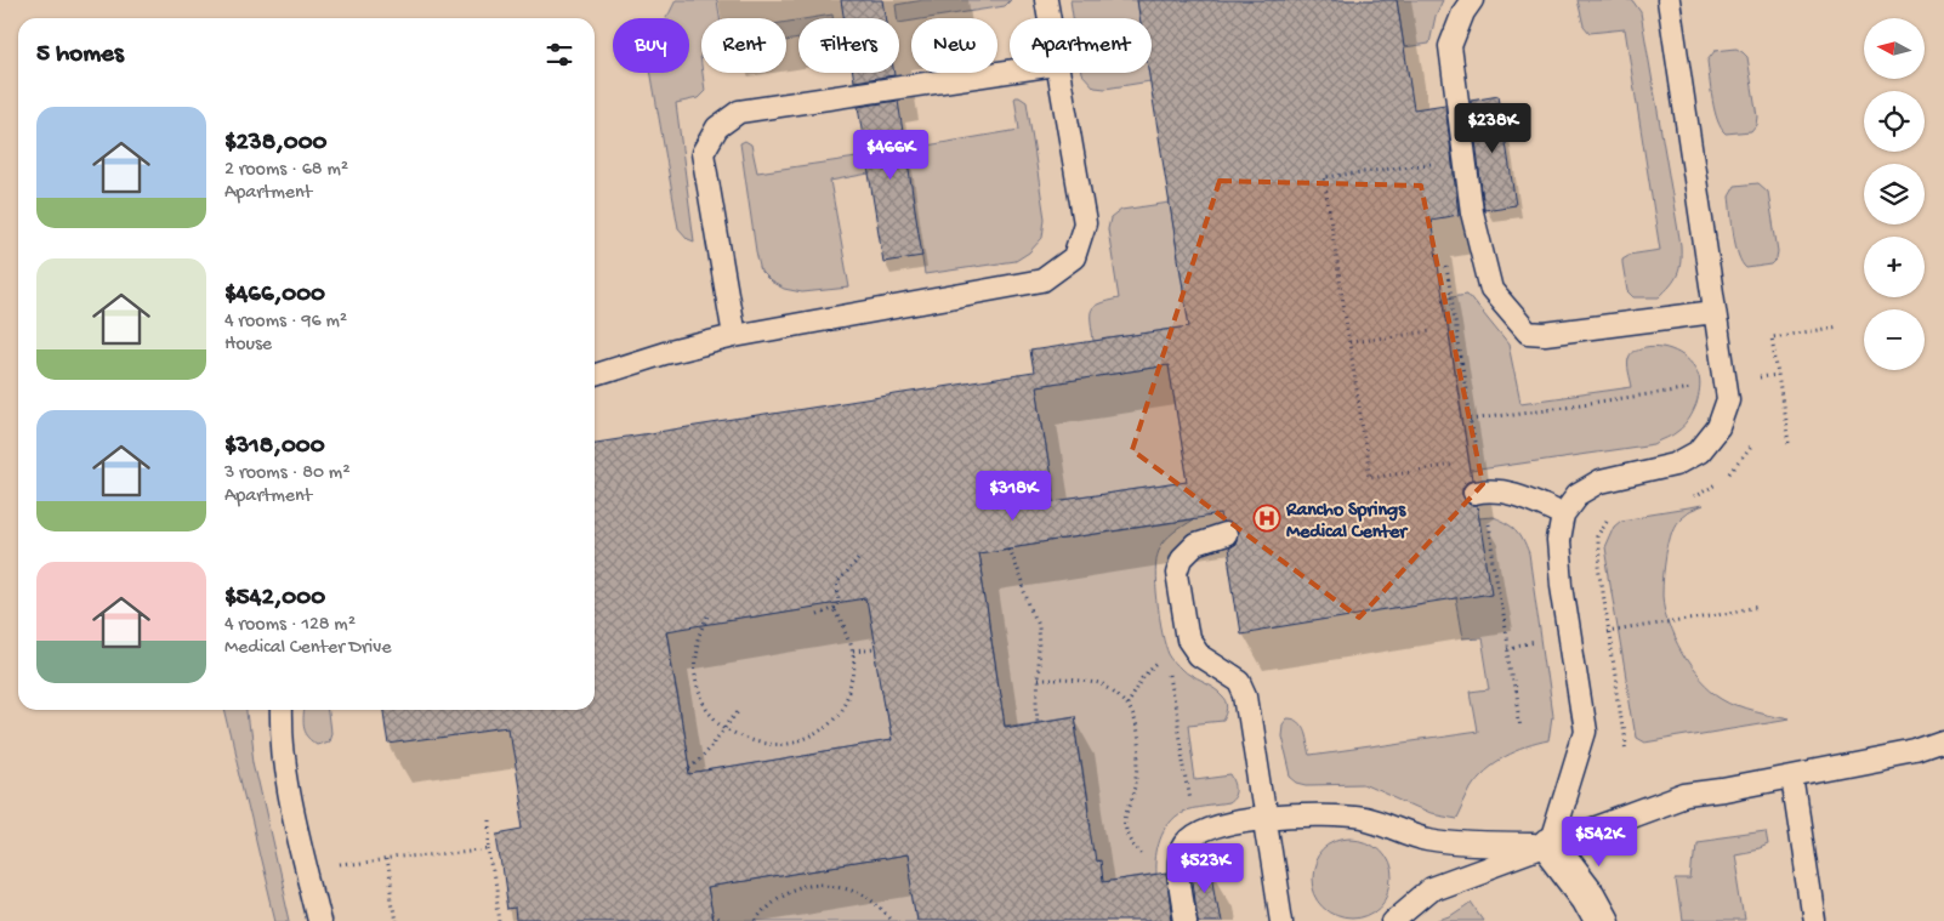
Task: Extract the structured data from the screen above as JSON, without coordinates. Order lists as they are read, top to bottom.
{
  "places": {
    "hospital": ["Rancho Springs Medical Center"]
  },
  "north": "left",
  "page": {
    "map_buttons": ["+", "−"],
    "chip": [
      "Buy",
      "Rent",
      "Filters",
      "New",
      "Apartment"
    ],
    "heading": "5 homes",
    "list": [
      {
        "name": "$238,000",
        "note": "2 rooms · 68 m² · Apartment"
      },
      {
        "name": "$466,000",
        "note": "4 rooms · 96 m² · House"
      },
      {
        "name": "$318,000",
        "note": "3 rooms · 80 m² · Apartment"
      },
      {
        "name": "$542,000",
        "note": "4 rooms · 128 m² · Medical Center Drive"
      }
    ],
    "price": [
      "$238K",
      "$466K",
      "$318K",
      "$542K",
      "$523K"
    ]
  }
}
